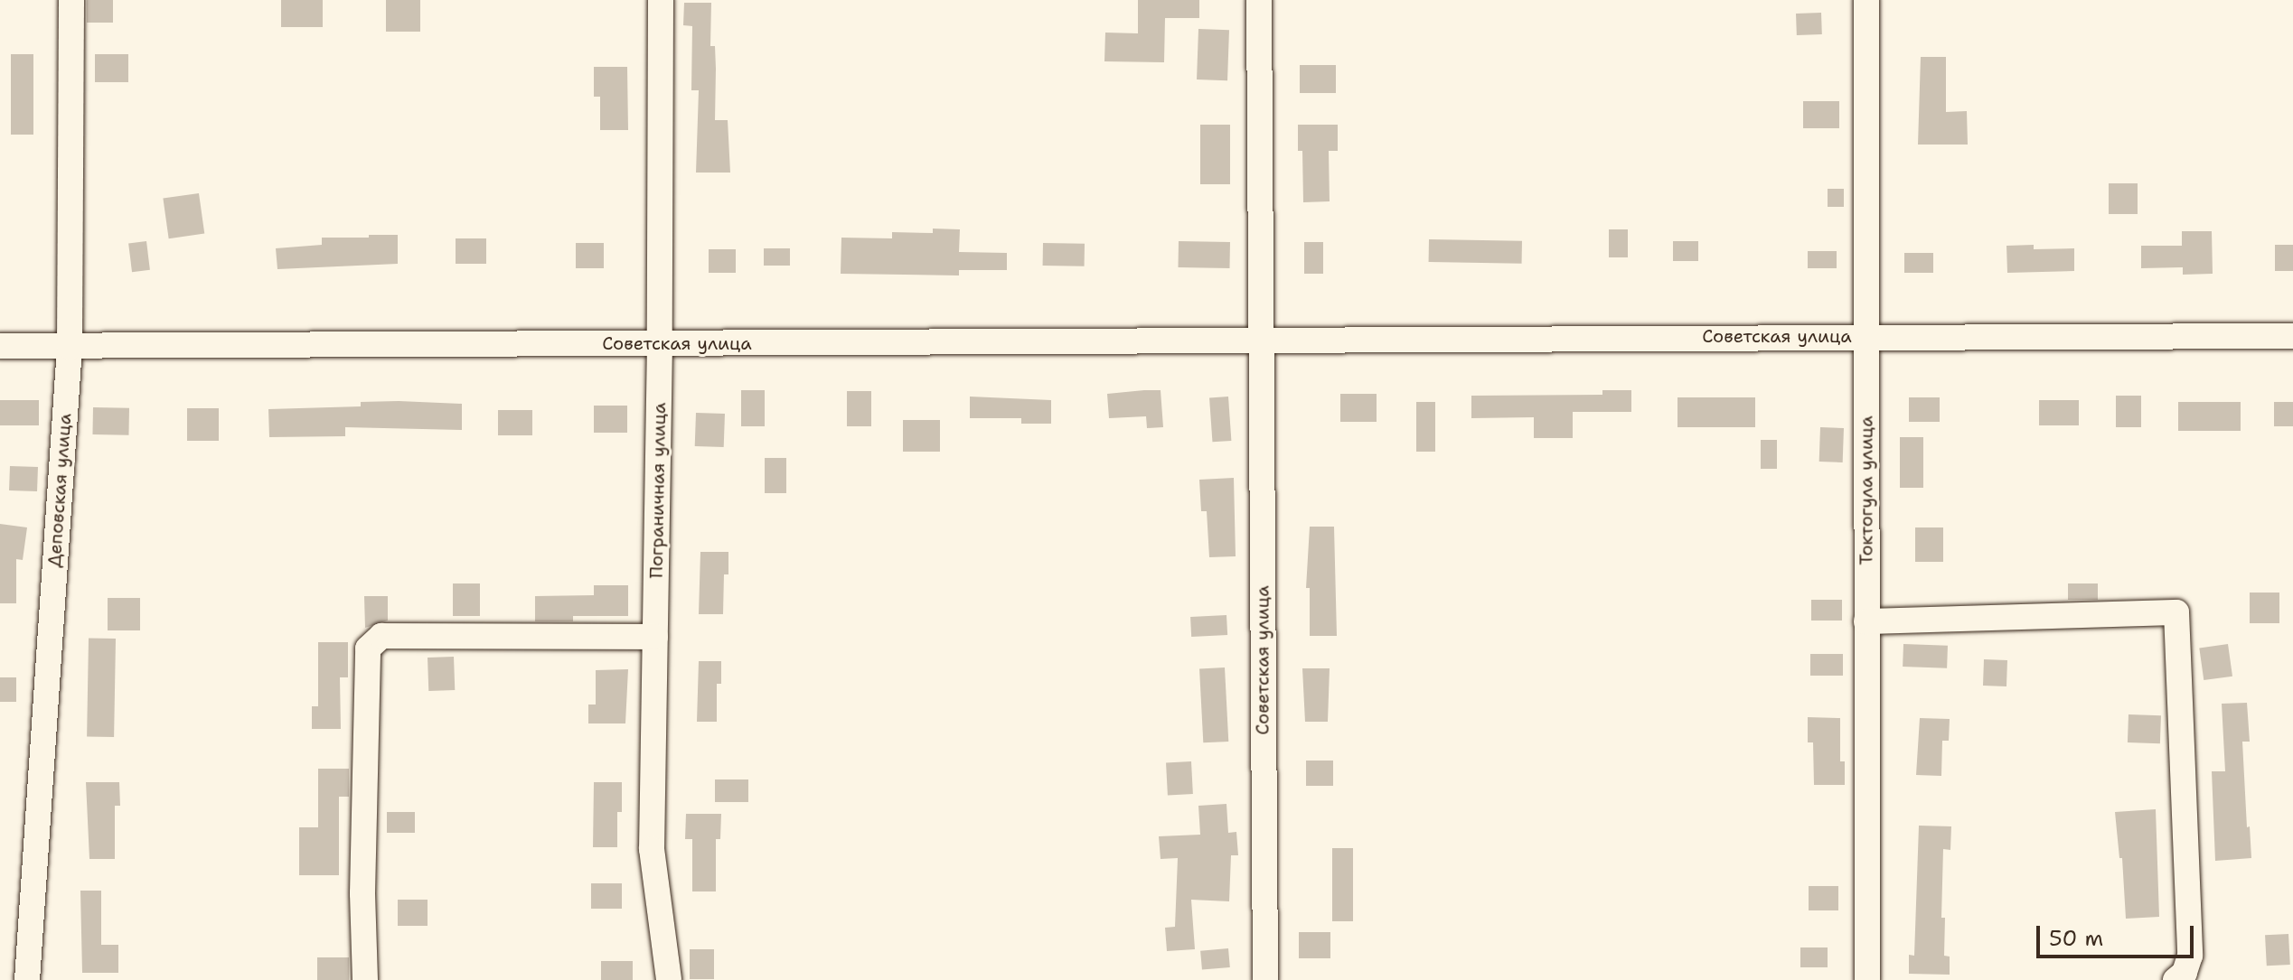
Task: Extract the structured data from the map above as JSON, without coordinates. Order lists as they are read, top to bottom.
{
  "streets": {
    "street": [
      "Советская улица",
      "Деповская улица",
      "Пограничная улица",
      "Токтогула улица"
    ]
  },
  "crossings": [
    ["Советская улица", "Деповская улица"],
    ["Советская улица", "Пограничная улица"],
    ["Советская улица", "Токтогула улица"]
  ],
  "scale_bar": "50 m"
}
